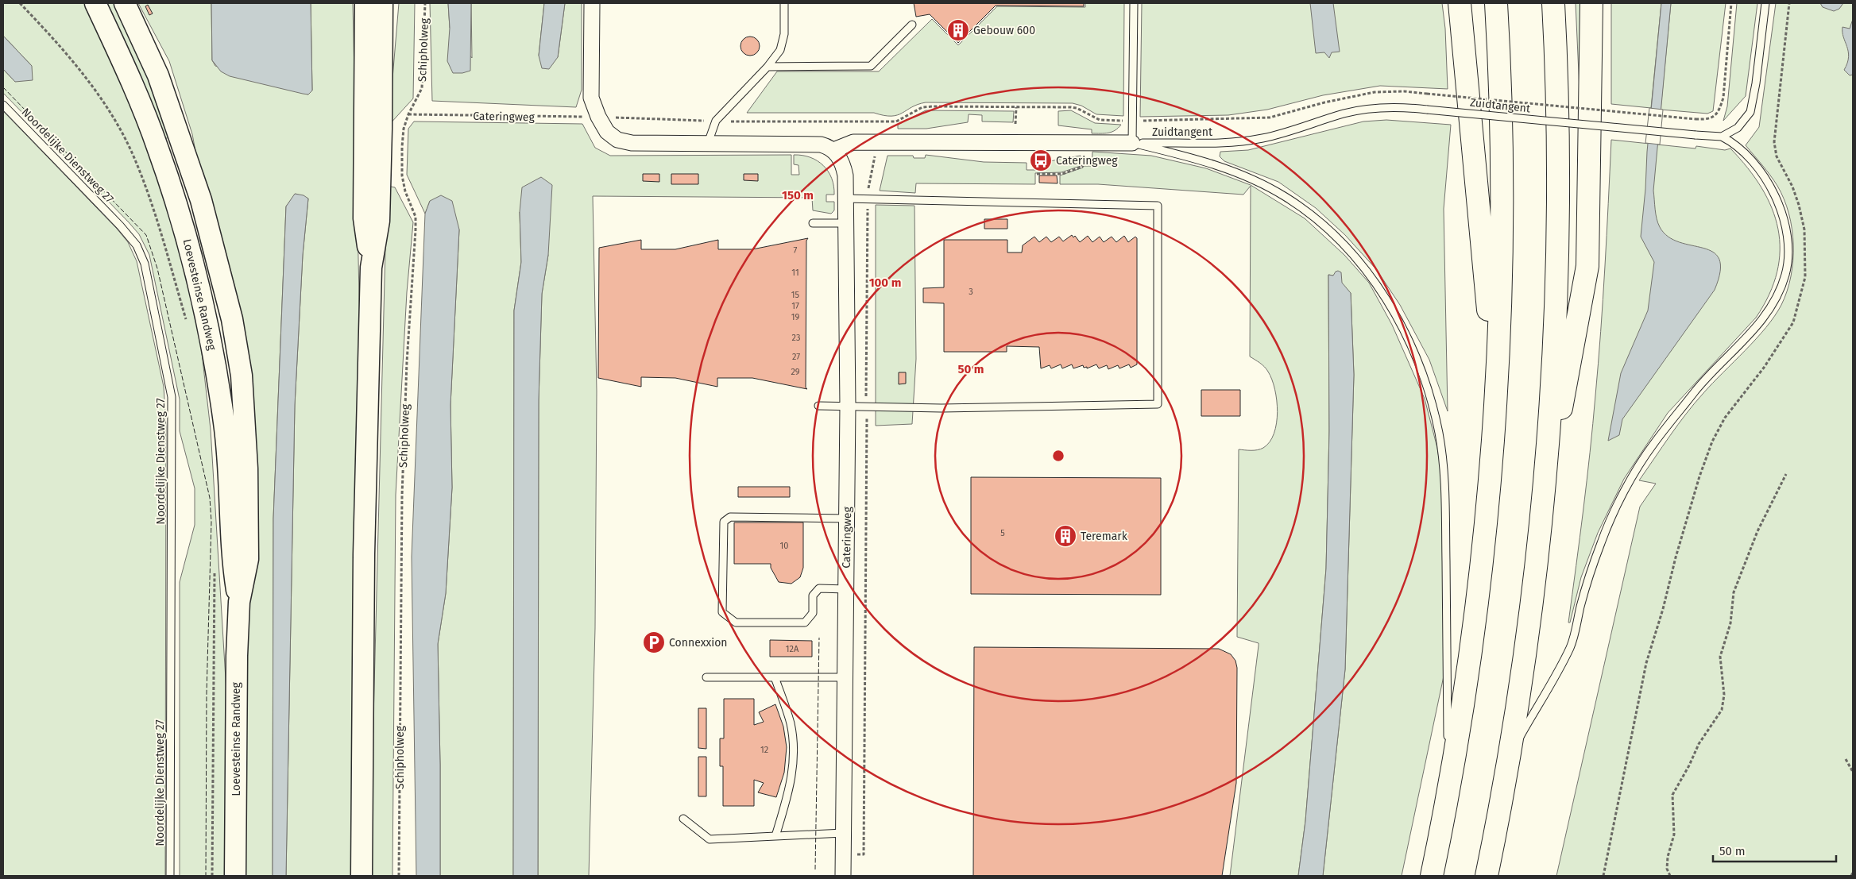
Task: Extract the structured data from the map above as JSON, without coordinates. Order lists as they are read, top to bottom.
{
  "streets": {
    "street": ["Cateringweg", "Loevesteinse Randweg"],
    "lane": ["Zuidtangent", "Noordelijke Dienstweg 27"],
    "path": ["Schipholweg"]
  },
  "crossings": [
    ["Schipholweg", "Cateringweg"]
  ],
  "places": {
    "building": ["Gebouw 600", "Teremark"],
    "bus stop": ["Cateringweg"],
    "parking": ["Connexxion"]
  },
  "house_numbers": [
    "7",
    "11",
    "3",
    "15",
    "17",
    "19",
    "23",
    "27",
    "29",
    "5",
    "10",
    "12A",
    "12"
  ],
  "scale_bar": "50 m",
  "rings": ["150 m", "100 m", "50 m"]
}
